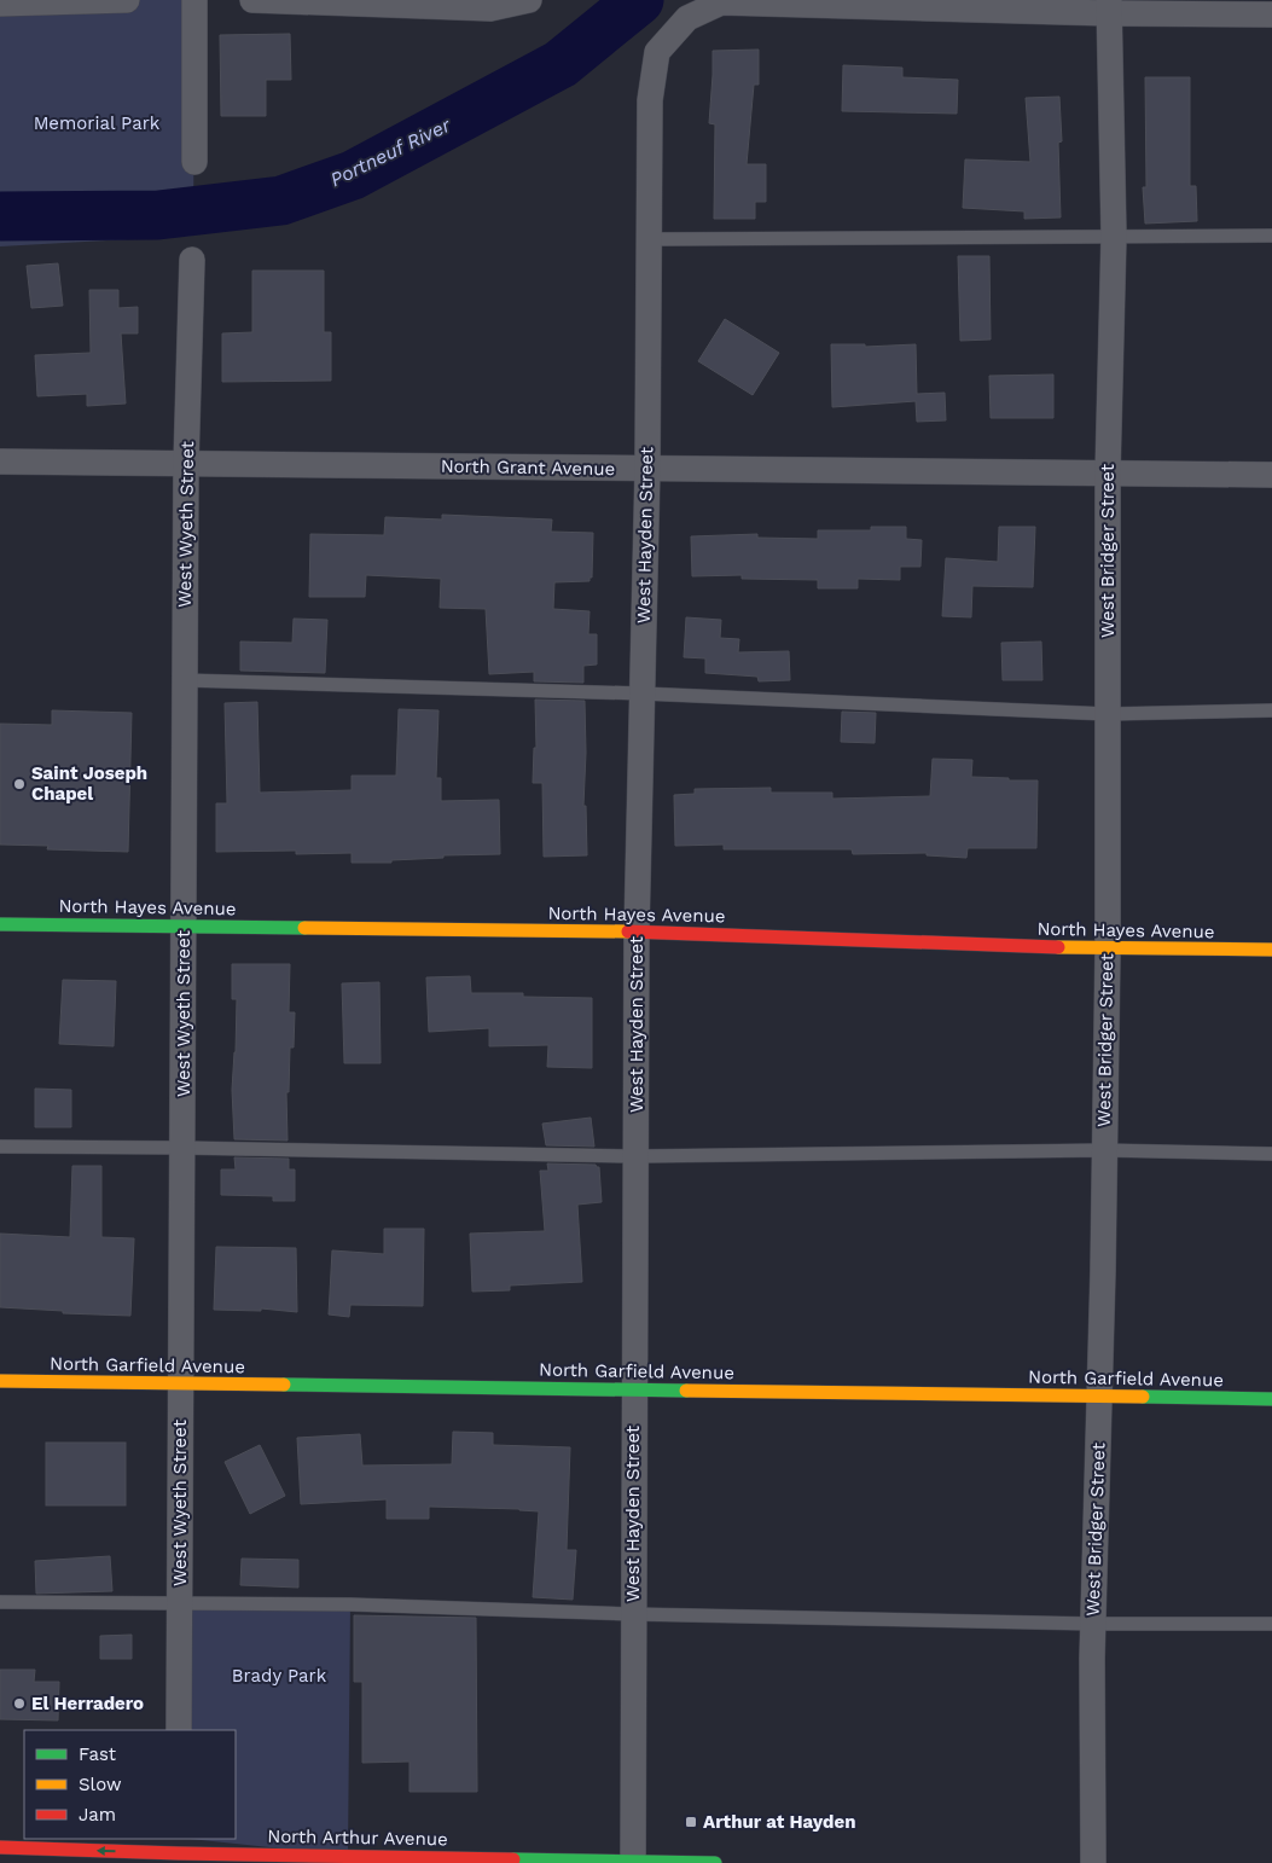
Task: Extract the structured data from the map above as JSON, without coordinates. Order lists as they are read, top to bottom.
{
  "streets": {
    "street": [
      "North Grant Avenue",
      "West Wyeth Street",
      "West Hayden Street",
      "West Bridger Street",
      "North Hayes Avenue",
      "North Garfield Avenue",
      "North Arthur Avenue"
    ]
  },
  "crossings": [
    ["North Grant Avenue", "West Wyeth Street"],
    ["North Grant Avenue", "West Hayden Street"],
    ["North Grant Avenue", "West Bridger Street"],
    ["West Wyeth Street", "North Hayes Avenue"],
    ["West Wyeth Street", "North Garfield Avenue"],
    ["West Hayden Street", "North Hayes Avenue"],
    ["West Hayden Street", "North Garfield Avenue"],
    ["West Hayden Street", "North Arthur Avenue"],
    ["West Bridger Street", "North Hayes Avenue"],
    ["West Bridger Street", "North Garfield Avenue"]
  ],
  "water": ["Portneuf River"],
  "parks": ["Memorial Park", "Brady Park"],
  "places": {
    "other": ["Saint Joseph Chapel", "El Herradero"],
    "transit": ["Arthur at Hayden"]
  },
  "legend": ["Fast", "Slow", "Jam"]
}
